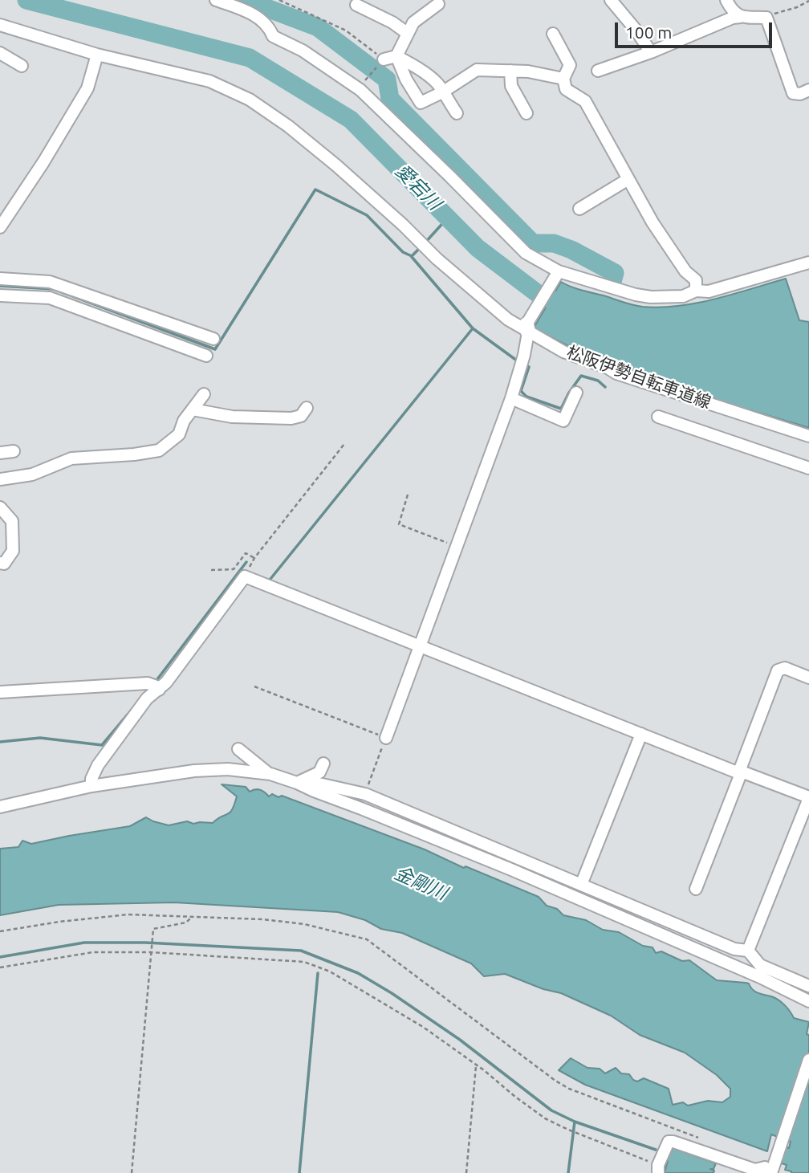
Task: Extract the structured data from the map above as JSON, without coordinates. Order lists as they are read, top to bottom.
{
  "streets": {
    "street": ["松阪伊勢自転車道線"]
  },
  "water": ["愛宕川", "金剛川"],
  "scale_bar": "100 m"
}
